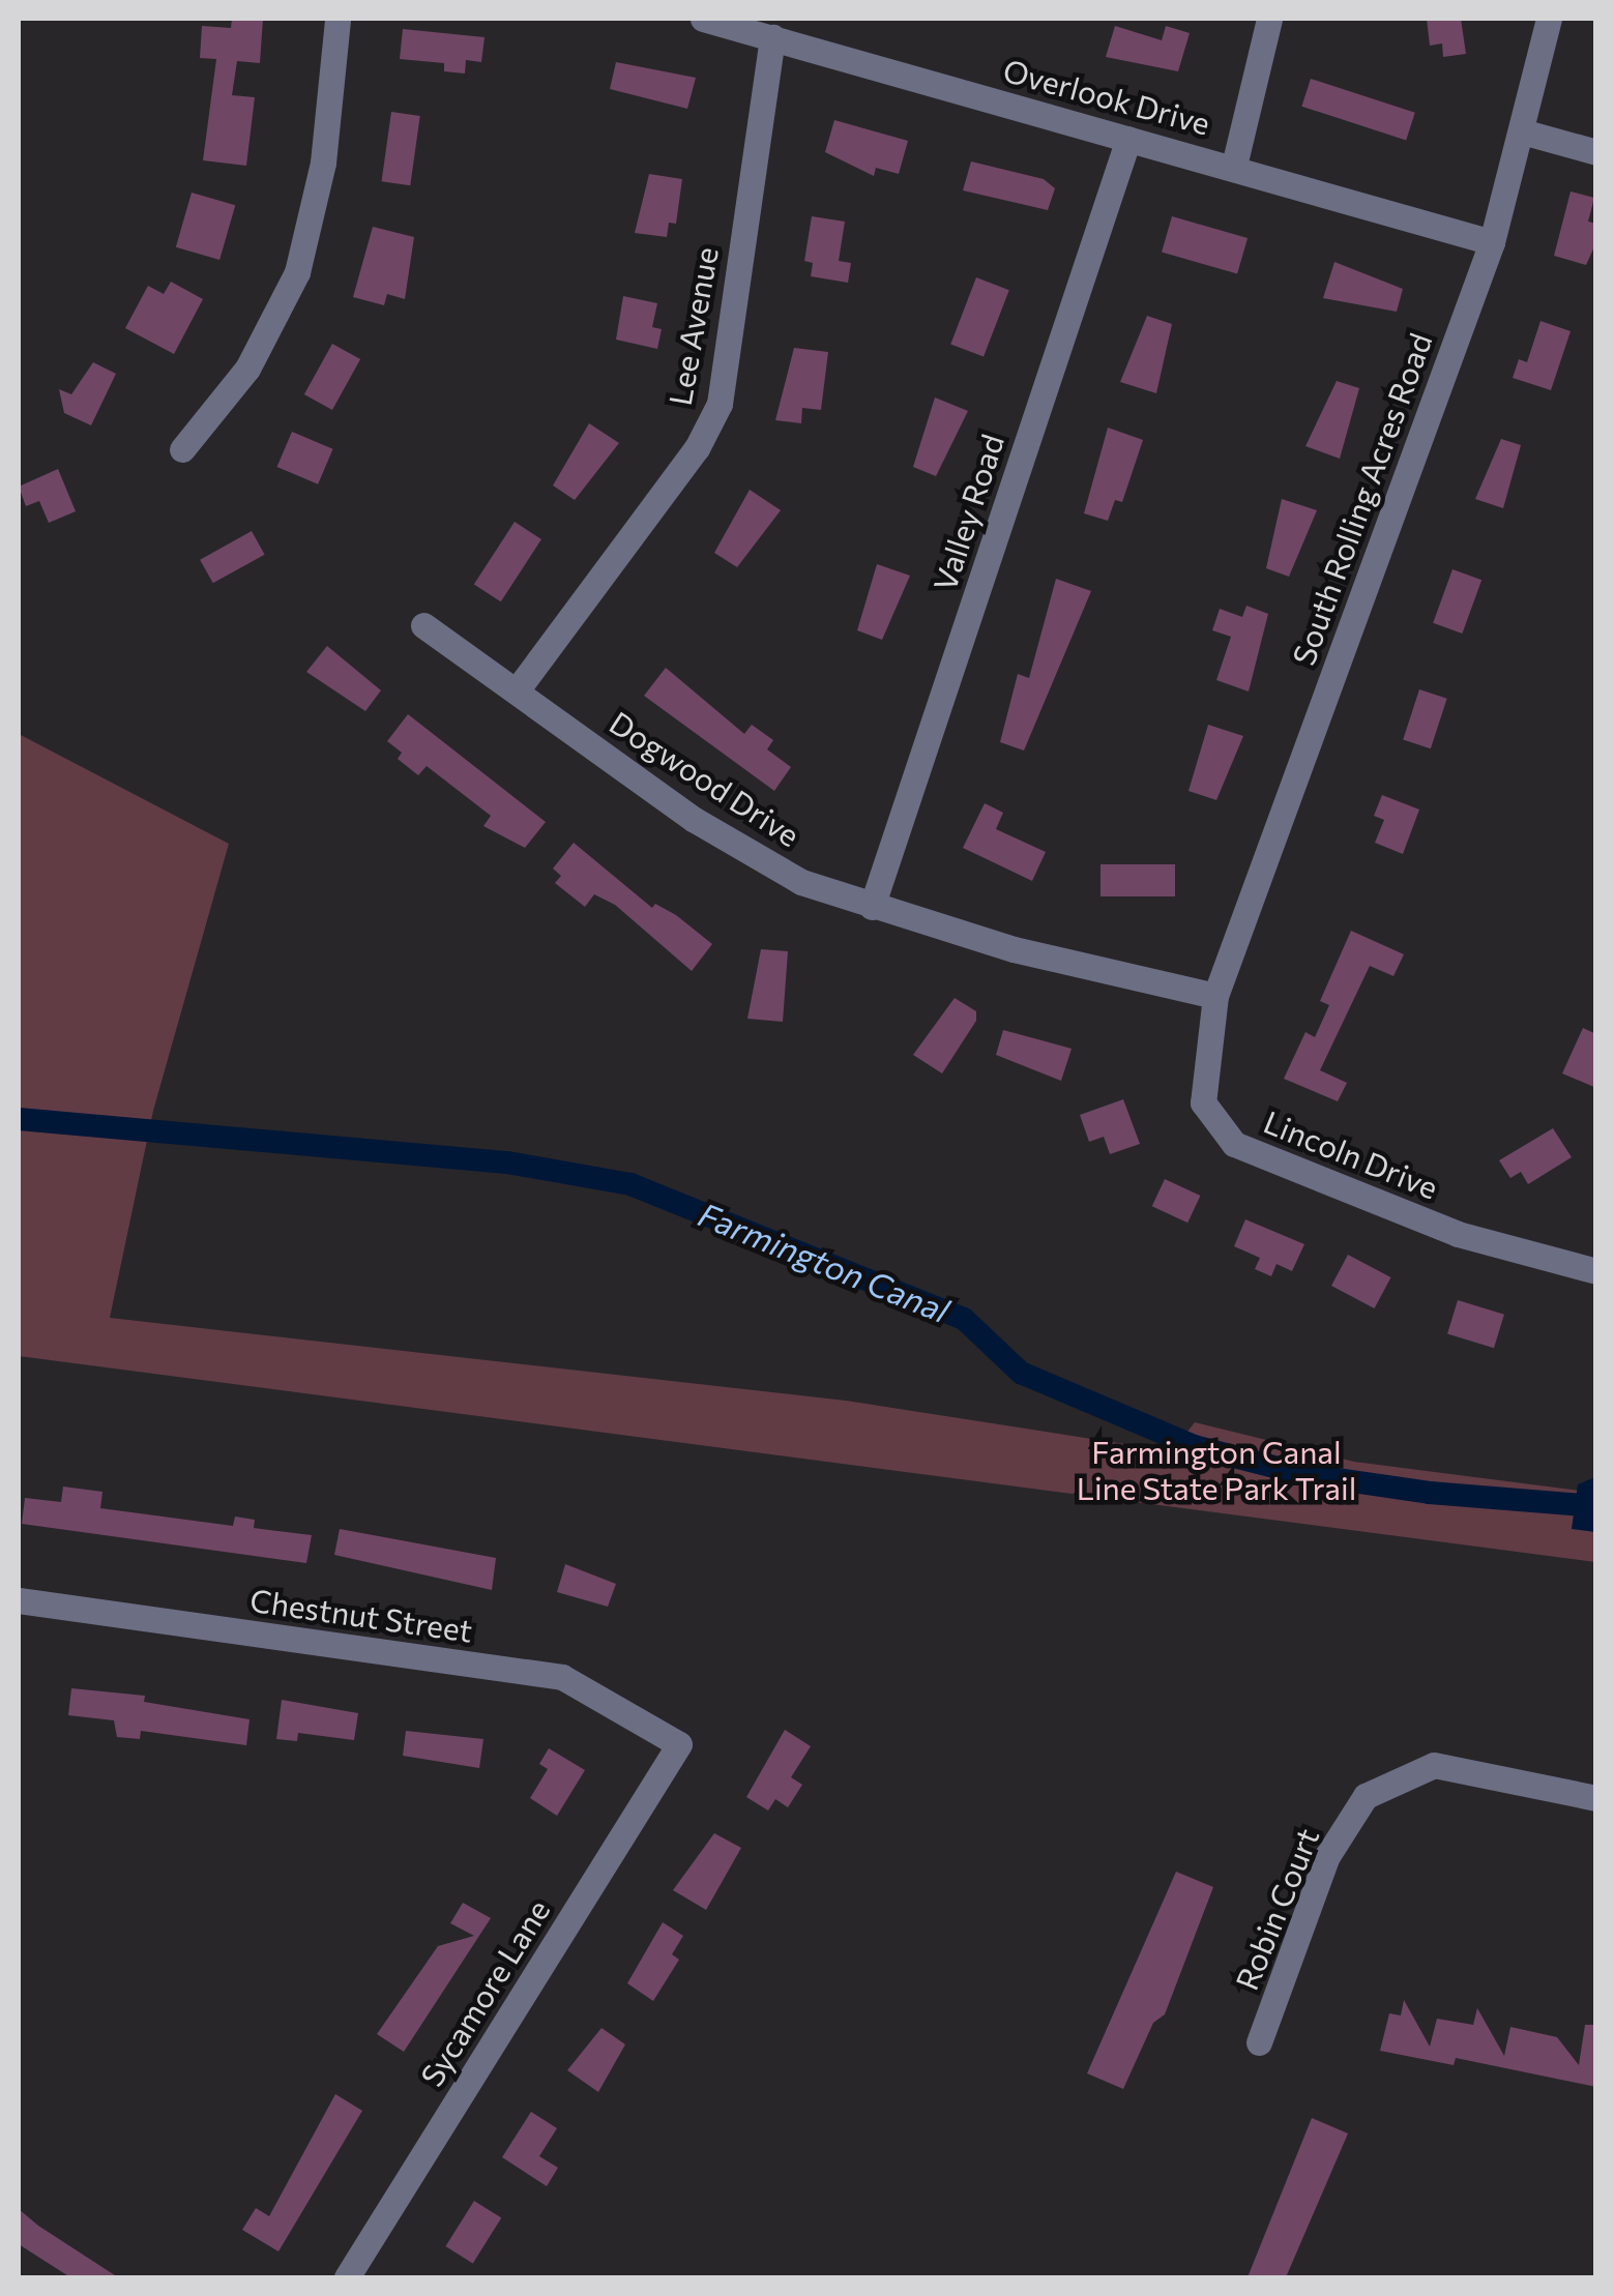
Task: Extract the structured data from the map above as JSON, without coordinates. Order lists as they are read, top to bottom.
{
  "streets": {
    "street": [
      "Overlook Drive",
      "Lee Avenue",
      "South Rolling Acres Road",
      "Valley Road",
      "Dogwood Drive",
      "Lincoln Drive",
      "Chestnut Street",
      "Robin Court",
      "Sycamore Lane"
    ]
  },
  "crossings": [
    ["Overlook Drive", "Lee Avenue"],
    ["Overlook Drive", "South Rolling Acres Road"],
    ["Overlook Drive", "Valley Road"],
    ["Lee Avenue", "Dogwood Drive"],
    ["South Rolling Acres Road", "Dogwood Drive"],
    ["South Rolling Acres Road", "Lincoln Drive"],
    ["Valley Road", "Dogwood Drive"],
    ["Dogwood Drive", "Lincoln Drive"],
    ["Chestnut Street", "Sycamore Lane"]
  ],
  "water": ["Farmington Canal"],
  "parks": ["Farmington Canal Line State Park Trail"]
}
